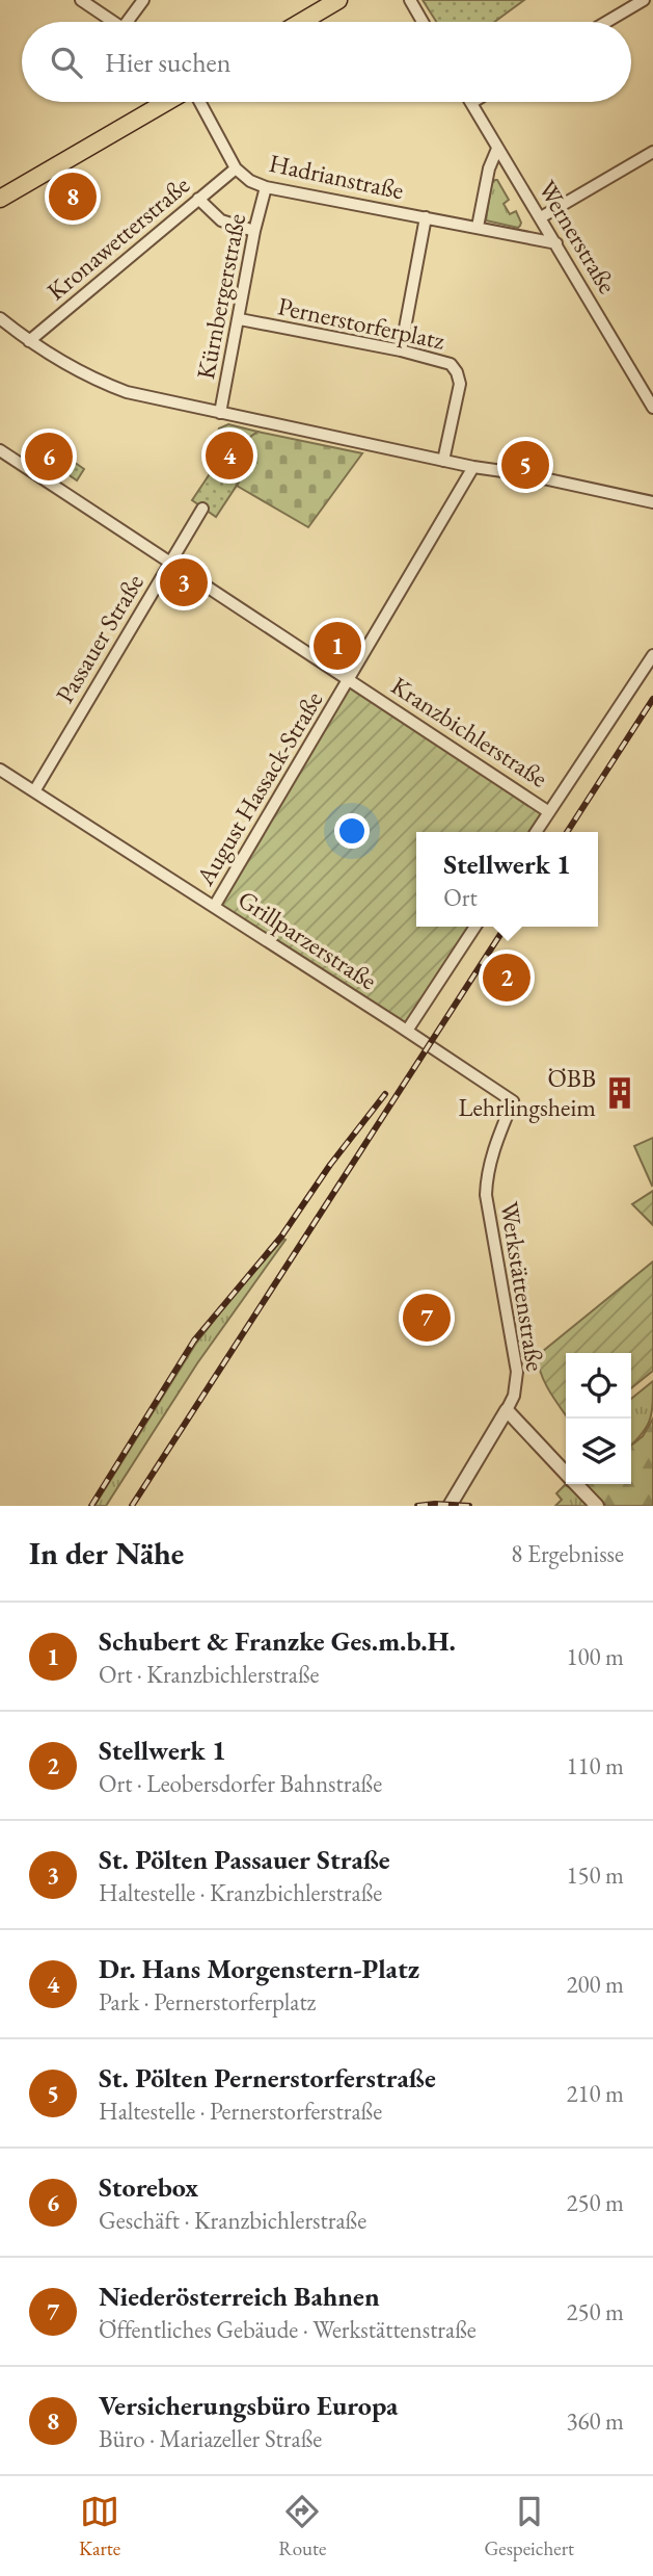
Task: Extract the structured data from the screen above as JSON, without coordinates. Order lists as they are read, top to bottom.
{
  "streets": {
    "street": [
      "Hadrianstraße",
      "Wernerstraße",
      "Kronawetterstraße",
      "Kürnbergerstraße",
      "Pernerstorferplatz",
      "Passauer Straße",
      "Kranzbichlerstraße",
      "August Hassack-Straße",
      "Grillparzerstraße",
      "Werkstättenstraße"
    ]
  },
  "crossings": [
    ["Hadrianstraße", "Wernerstraße"],
    ["Hadrianstraße", "Kronawetterstraße"],
    ["Hadrianstraße", "Kürnbergerstraße"],
    ["Kürnbergerstraße", "Pernerstorferplatz"],
    ["Passauer Straße", "Kranzbichlerstraße"],
    ["Passauer Straße", "Grillparzerstraße"],
    ["Kranzbichlerstraße", "August Hassack-Straße"],
    ["August Hassack-Straße", "Grillparzerstraße"],
    ["Grillparzerstraße", "Werkstättenstraße"]
  ],
  "places": {
    "building": ["ÖBB Lehrlingsheim"]
  },
  "page": {
    "search": "Hier suchen",
    "pins": [
      "8",
      "4",
      "6",
      "5",
      "3",
      "1",
      "2",
      "7"
    ],
    "popup": ["Stellwerk 1", "Ort"],
    "heading": ["In der Nähe", "8 Ergebnisse"],
    "list": [
      {
        "mark": "1",
        "name": "Schubert & Franzke Ges.m.b.H.",
        "note": "Ort · Kranzbichlerstraße",
        "value": "100 m"
      },
      {
        "mark": "2",
        "name": "Stellwerk 1",
        "note": "Ort · Leobersdorfer Bahnstraße",
        "value": "110 m"
      },
      {
        "mark": "3",
        "name": "St. Pölten Passauer Straße",
        "note": "Haltestelle · Kranzbichlerstraße",
        "value": "150 m"
      },
      {
        "mark": "4",
        "name": "Dr. Hans Morgenstern-Platz",
        "note": "Park · Pernerstorferplatz",
        "value": "200 m"
      },
      {
        "mark": "5",
        "name": "St. Pölten Pernerstorferstraße",
        "note": "Haltestelle · Pernerstorferstraße",
        "value": "210 m"
      },
      {
        "mark": "6",
        "name": "Storebox",
        "note": "Geschäft · Kranzbichlerstraße",
        "value": "250 m"
      },
      {
        "mark": "7",
        "name": "Niederösterreich Bahnen",
        "note": "Öffentliches Gebäude · Werkstättenstraße",
        "value": "250 m"
      },
      {
        "mark": "8",
        "name": "Versicherungsbüro Europa",
        "note": "Büro · Mariazeller Straße",
        "value": "360 m"
      }
    ],
    "nav": ["Karte", "Route", "Gespeichert"]
  }
}
